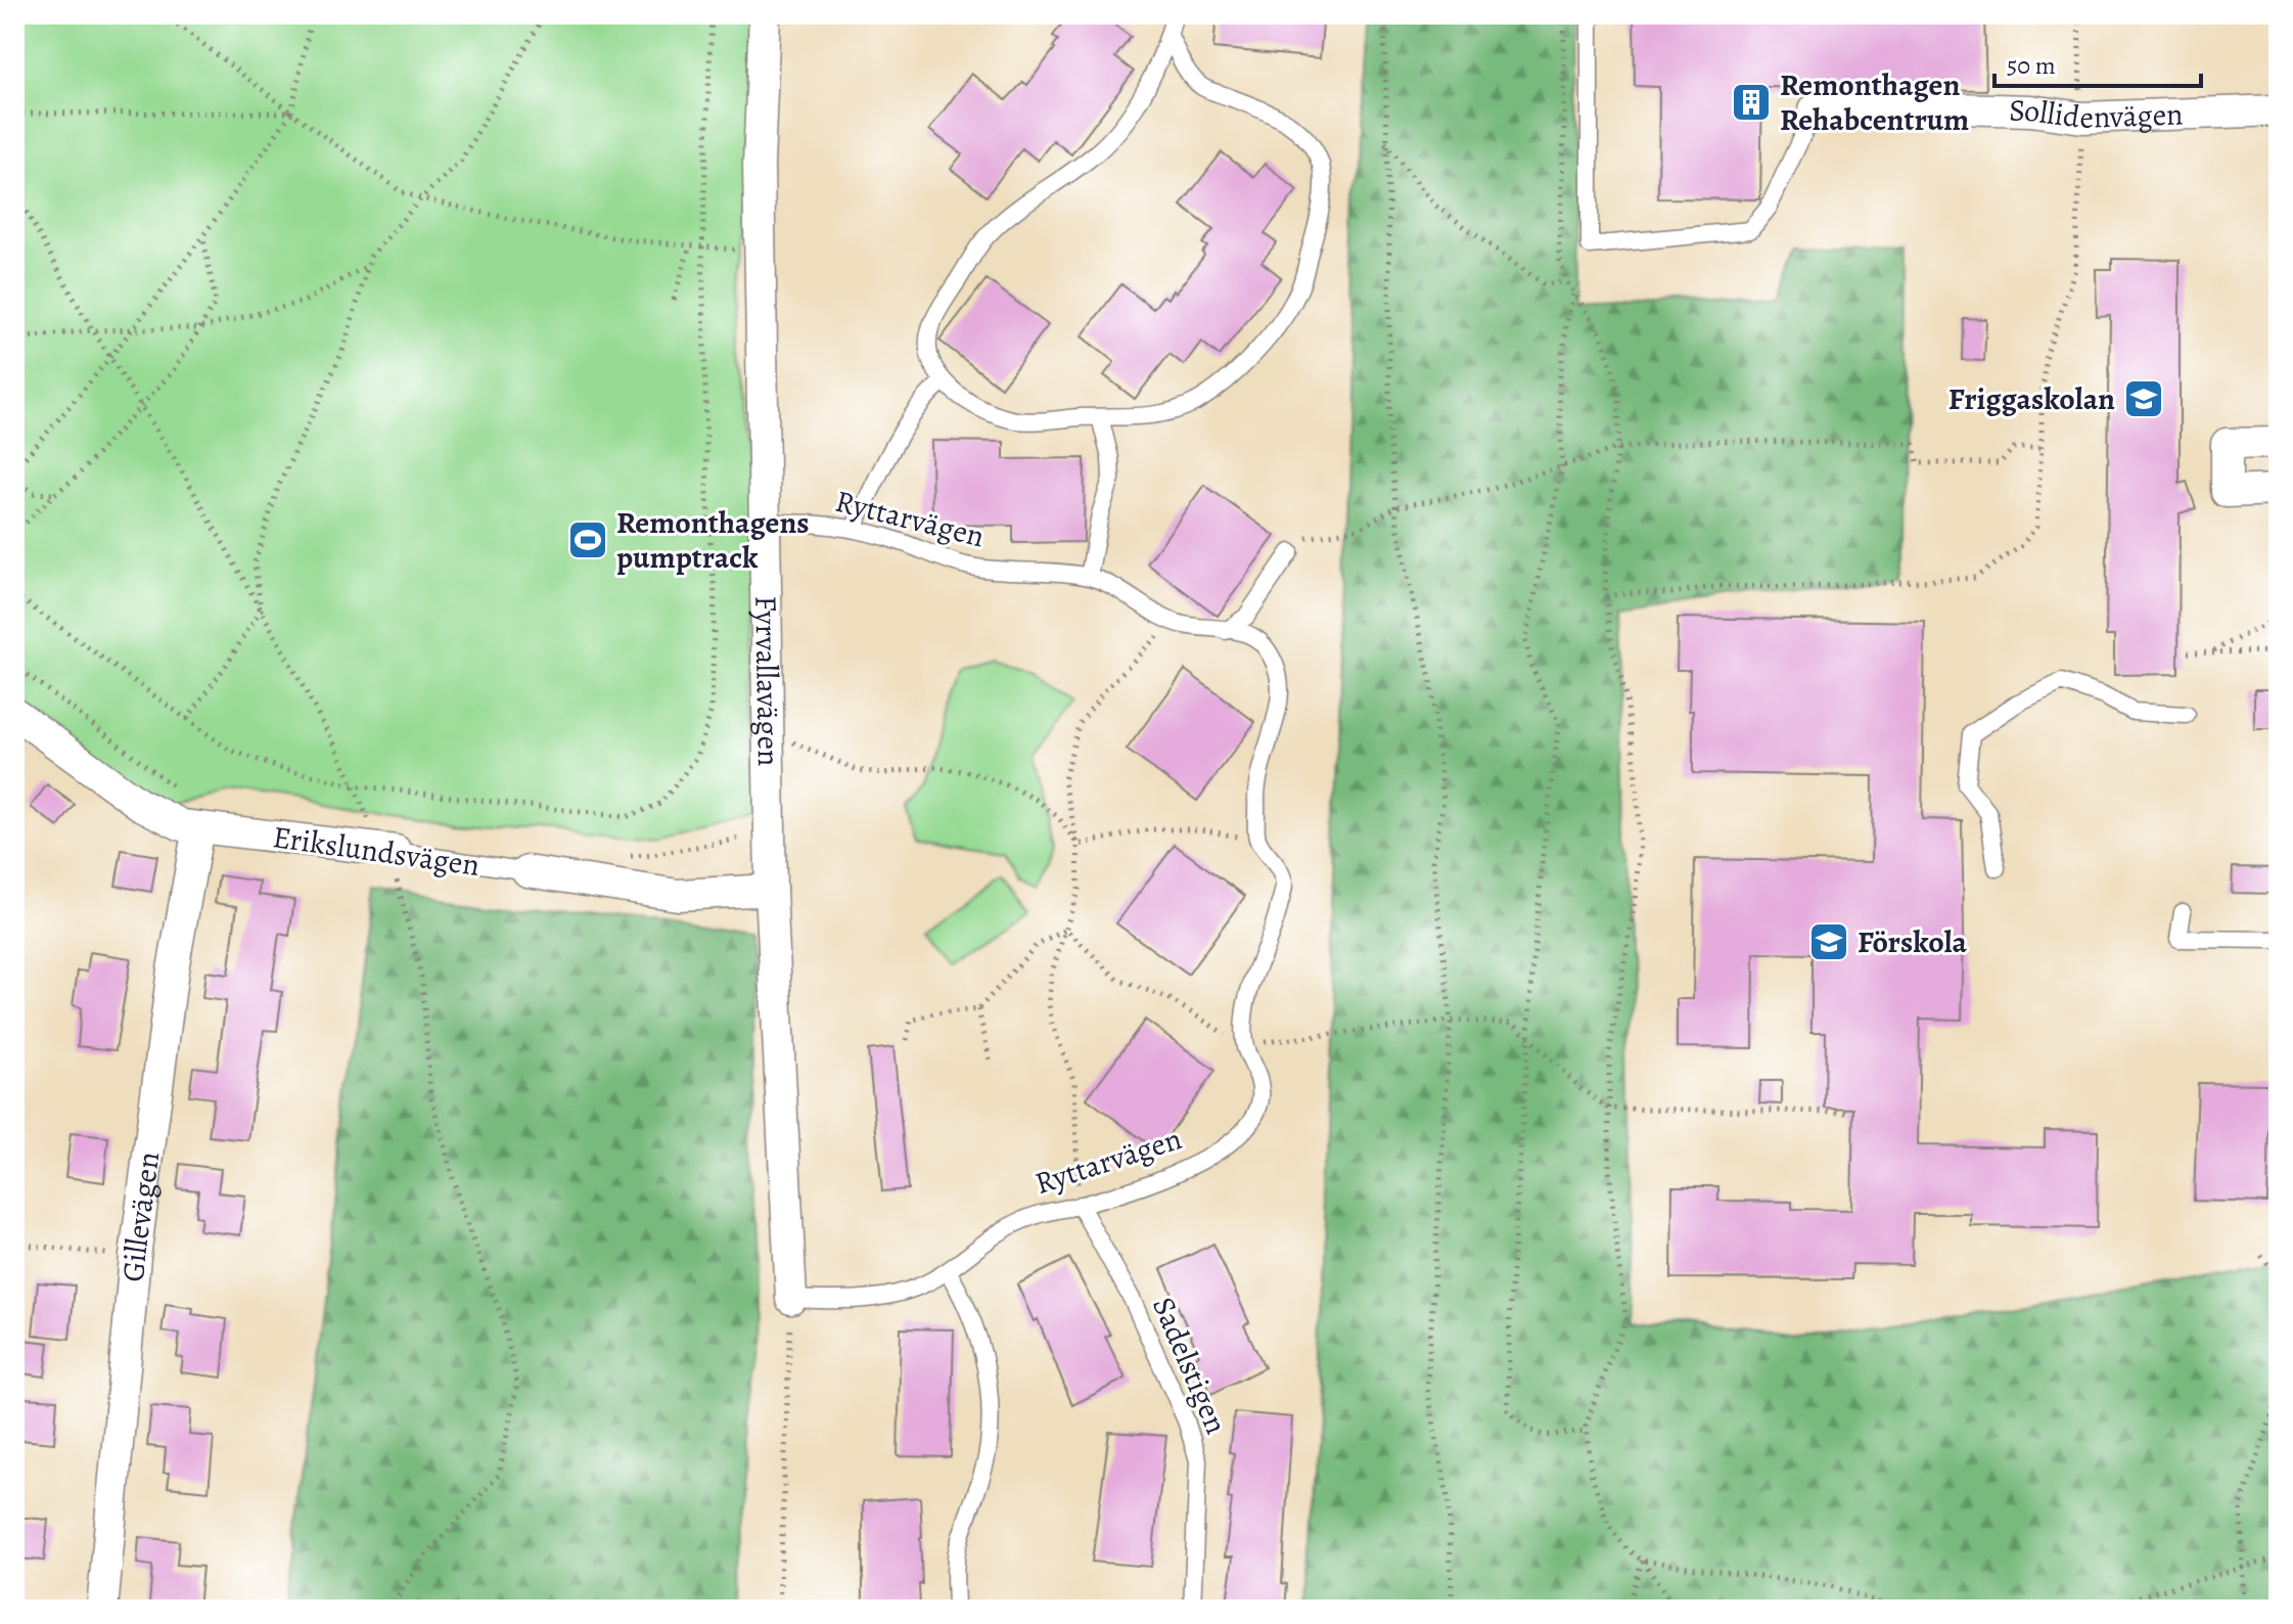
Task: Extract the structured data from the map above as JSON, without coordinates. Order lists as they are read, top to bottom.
{
  "streets": {
    "street": [
      "Sollidenvägen",
      "Fyrvallavägen",
      "Erikslundsvägen",
      "Gillevägen"
    ],
    "lane": ["Ryttarvägen", "Sadelstigen"]
  },
  "crossings": [
    ["Ryttarvägen", "Fyrvallavägen"],
    ["Ryttarvägen", "Sadelstigen"],
    ["Fyrvallavägen", "Erikslundsvägen"],
    ["Erikslundsvägen", "Gillevägen"]
  ],
  "places": {
    "building": ["Remonthagen Rehabcentrum"],
    "school or university": ["Friggaskolan", "Förskola"],
    "sports": ["Remonthagens pumptrack"]
  },
  "scale_bar": "50 m"
}
